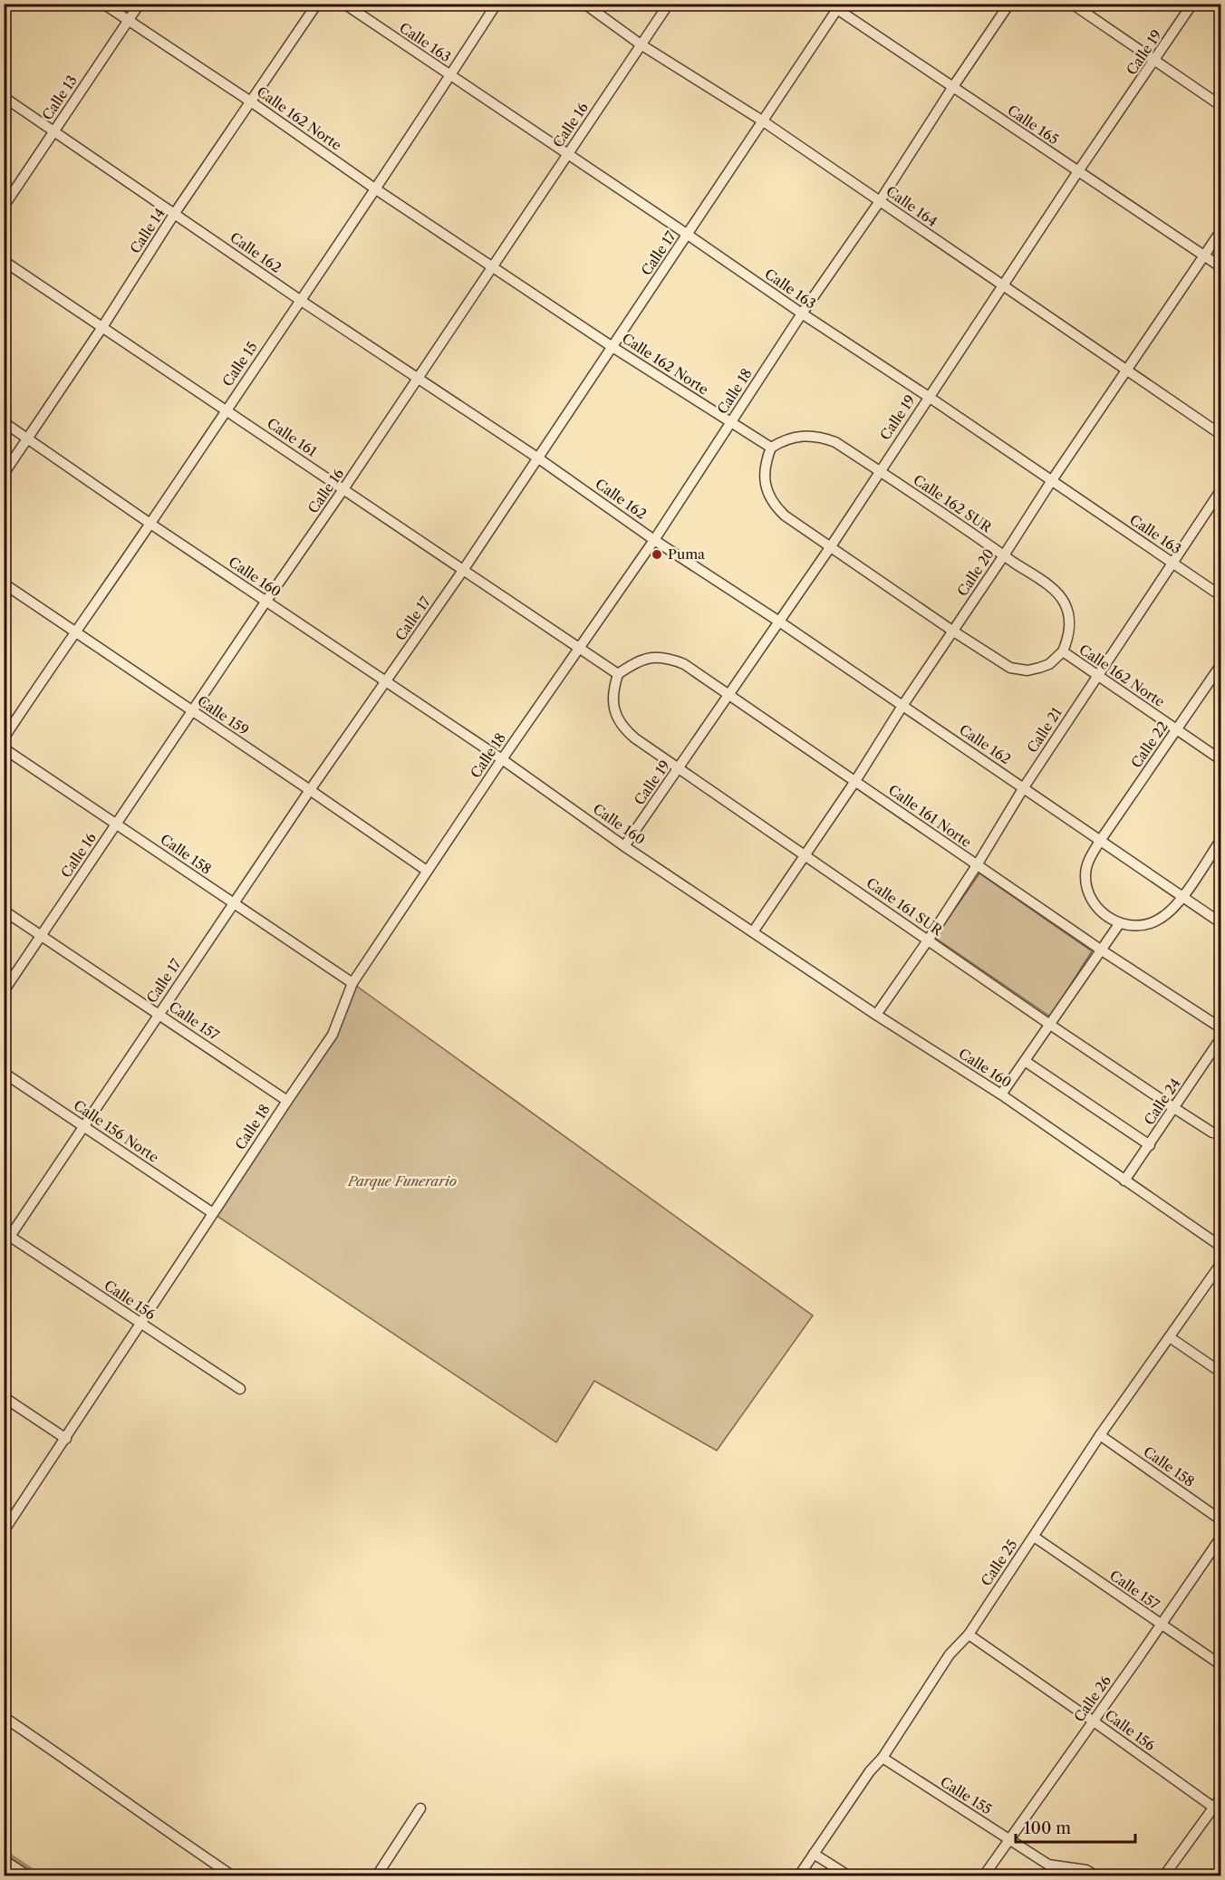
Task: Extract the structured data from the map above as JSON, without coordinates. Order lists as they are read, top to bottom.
{
  "streets": {
    "street": [
      "Calle 163",
      "Calle 19",
      "Calle 13",
      "Calle 162 Norte",
      "Calle 16",
      "Calle 165",
      "Calle 164",
      "Calle 14",
      "Calle 162",
      "Calle 17",
      "Calle 15",
      "Calle 18",
      "Calle 161",
      "Calle 162 SUR",
      "Calle 20",
      "Calle 160",
      "Calle 159",
      "Calle 21",
      "Calle 22",
      "Calle 161 Norte",
      "Calle 158",
      "Calle 161 SUR",
      "Calle 157",
      "Calle 24",
      "Calle 156 Norte",
      "Calle 156",
      "Calle 25",
      "Calle 26",
      "Calle 155"
    ]
  },
  "crossings": [
    ["Calle 163", "Calle 19"],
    ["Calle 163", "Calle 16"],
    ["Calle 163", "Calle 17"],
    ["Calle 163", "Calle 15"],
    ["Calle 163", "Calle 18"],
    ["Calle 163", "Calle 20"],
    ["Calle 163", "Calle 21"],
    ["Calle 19", "Calle 162 Norte"],
    ["Calle 19", "Calle 165"],
    ["Calle 19", "Calle 164"],
    ["Calle 19", "Calle 162"],
    ["Calle 19", "Calle 161"],
    ["Calle 19", "Calle 162 SUR"],
    ["Calle 19", "Calle 160"],
    ["Calle 19", "Calle 161 Norte"],
    ["Calle 19", "Calle 161 SUR"],
    ["Calle 13", "Calle 162 Norte"],
    ["Calle 13", "Calle 162"],
    ["Calle 162 Norte", "Calle 16"],
    ["Calle 162 Norte", "Calle 14"],
    ["Calle 162 Norte", "Calle 17"],
    ["Calle 162 Norte", "Calle 15"],
    ["Calle 162 Norte", "Calle 18"],
    ["Calle 162 Norte", "Calle 162 SUR"],
    ["Calle 162 Norte", "Calle 20"],
    ["Calle 162 Norte", "Calle 21"],
    ["Calle 162 Norte", "Calle 22"],
    ["Calle 16", "Calle 164"],
    ["Calle 16", "Calle 162"],
    ["Calle 16", "Calle 161"],
    ["Calle 16", "Calle 160"],
    ["Calle 16", "Calle 159"],
    ["Calle 16", "Calle 158"],
    ["Calle 16", "Calle 157"],
    ["Calle 165", "Calle 17"],
    ["Calle 165", "Calle 18"],
    ["Calle 165", "Calle 20"],
    ["Calle 164", "Calle 17"],
    ["Calle 164", "Calle 18"],
    ["Calle 164", "Calle 20"],
    ["Calle 14", "Calle 162"],
    ["Calle 14", "Calle 161"],
    ["Calle 14", "Calle 160"],
    ["Calle 162", "Calle 17"],
    ["Calle 162", "Calle 15"],
    ["Calle 162", "Calle 18"],
    ["Calle 162", "Calle 20"],
    ["Calle 162", "Calle 21"],
    ["Calle 162", "Calle 22"],
    ["Calle 17", "Calle 161"],
    ["Calle 17", "Calle 160"],
    ["Calle 17", "Calle 159"],
    ["Calle 17", "Calle 158"],
    ["Calle 17", "Calle 157"],
    ["Calle 17", "Calle 156 Norte"],
    ["Calle 17", "Calle 156"],
    ["Calle 15", "Calle 161"],
    ["Calle 15", "Calle 160"],
    ["Calle 15", "Calle 159"],
    ["Calle 18", "Calle 161"],
    ["Calle 18", "Calle 160"],
    ["Calle 18", "Calle 159"],
    ["Calle 18", "Calle 158"],
    ["Calle 18", "Calle 157"],
    ["Calle 18", "Calle 156 Norte"],
    ["Calle 18", "Calle 156"],
    ["Calle 161", "Calle 161 Norte"],
    ["Calle 161", "Calle 161 SUR"],
    ["Calle 162 SUR", "Calle 20"],
    ["Calle 20", "Calle 160"],
    ["Calle 20", "Calle 161 Norte"],
    ["Calle 20", "Calle 161 SUR"],
    ["Calle 160", "Calle 21"],
    ["Calle 160", "Calle 24"],
    ["Calle 21", "Calle 161 Norte"],
    ["Calle 21", "Calle 161 SUR"],
    ["Calle 161 Norte", "Calle 161 SUR"],
    ["Calle 158", "Calle 25"],
    ["Calle 161 SUR", "Calle 24"],
    ["Calle 157", "Calle 25"],
    ["Calle 157", "Calle 26"],
    ["Calle 156", "Calle 25"],
    ["Calle 156", "Calle 26"],
    ["Calle 25", "Calle 155"],
    ["Calle 26", "Calle 155"]
  ],
  "parks": ["Parque Funerario"],
  "places": ["Puma"],
  "scale_bar": "100 m"
}
